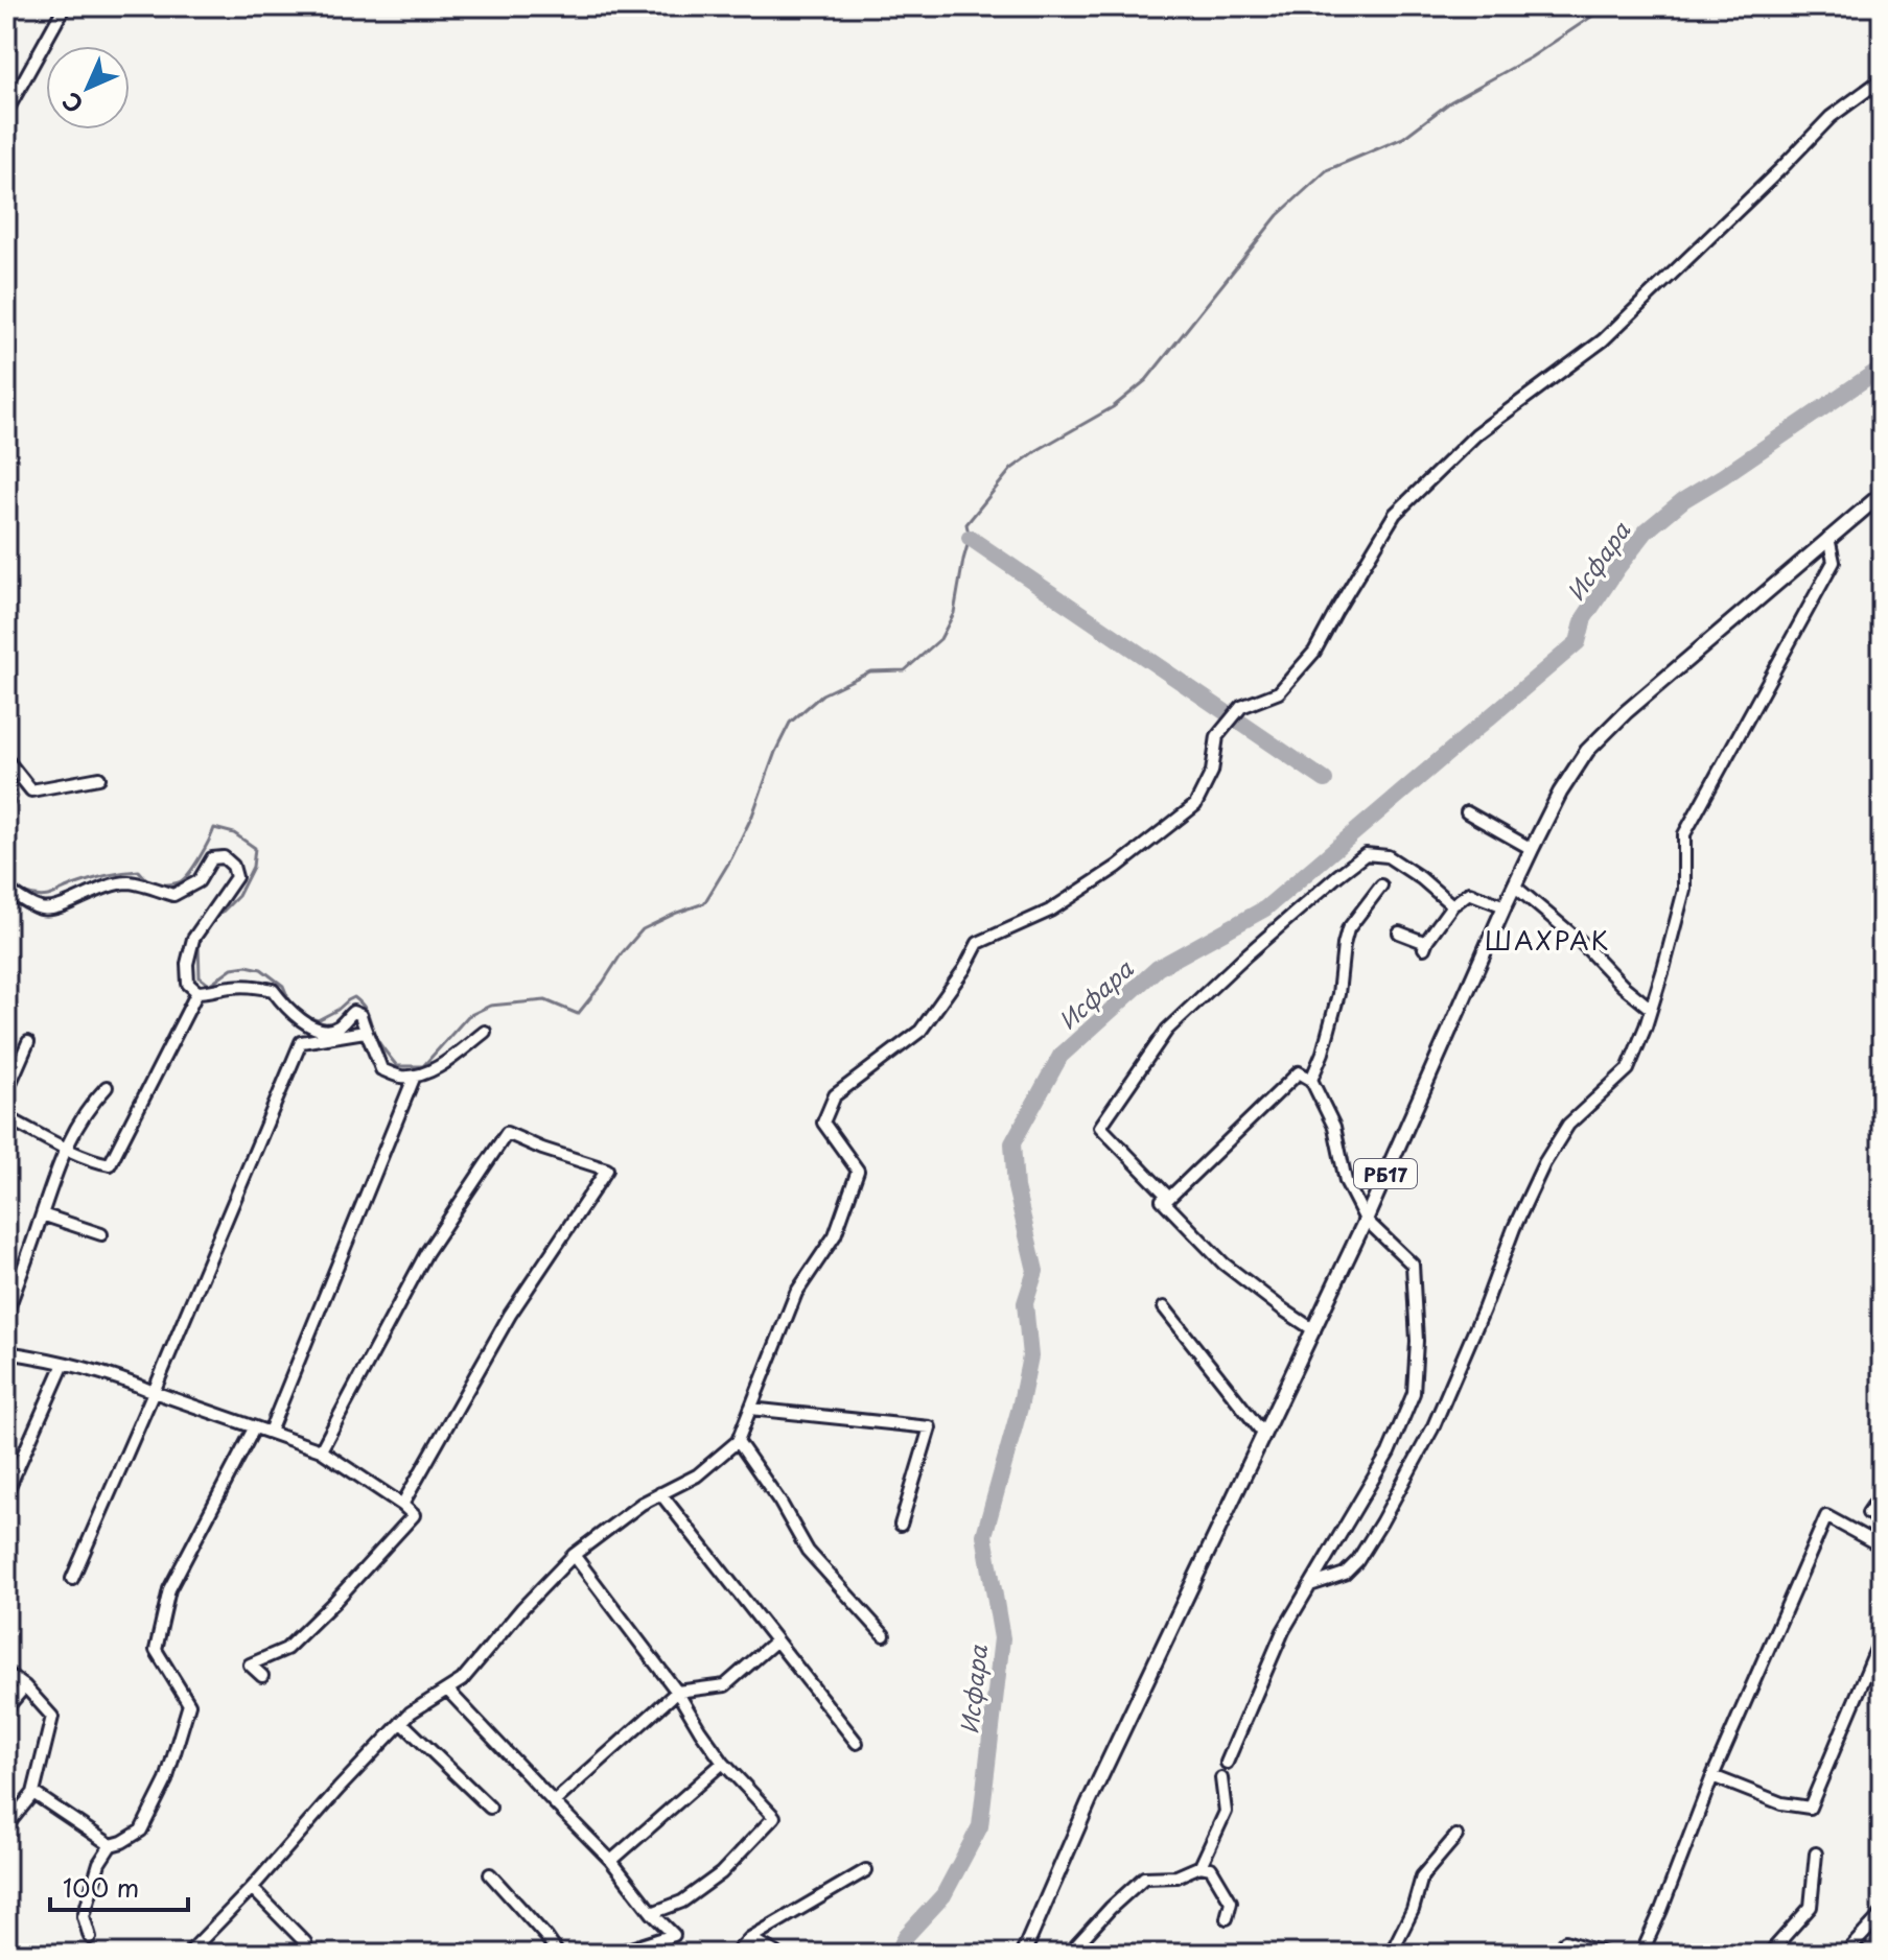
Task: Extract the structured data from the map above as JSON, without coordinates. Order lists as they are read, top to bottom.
{
  "streets": {
    "main road": ["РБ17"]
  },
  "districts": ["ШАХРАК"],
  "water": ["Исфара"],
  "scale_bar": "100 m",
  "north": "bottom left"
}
